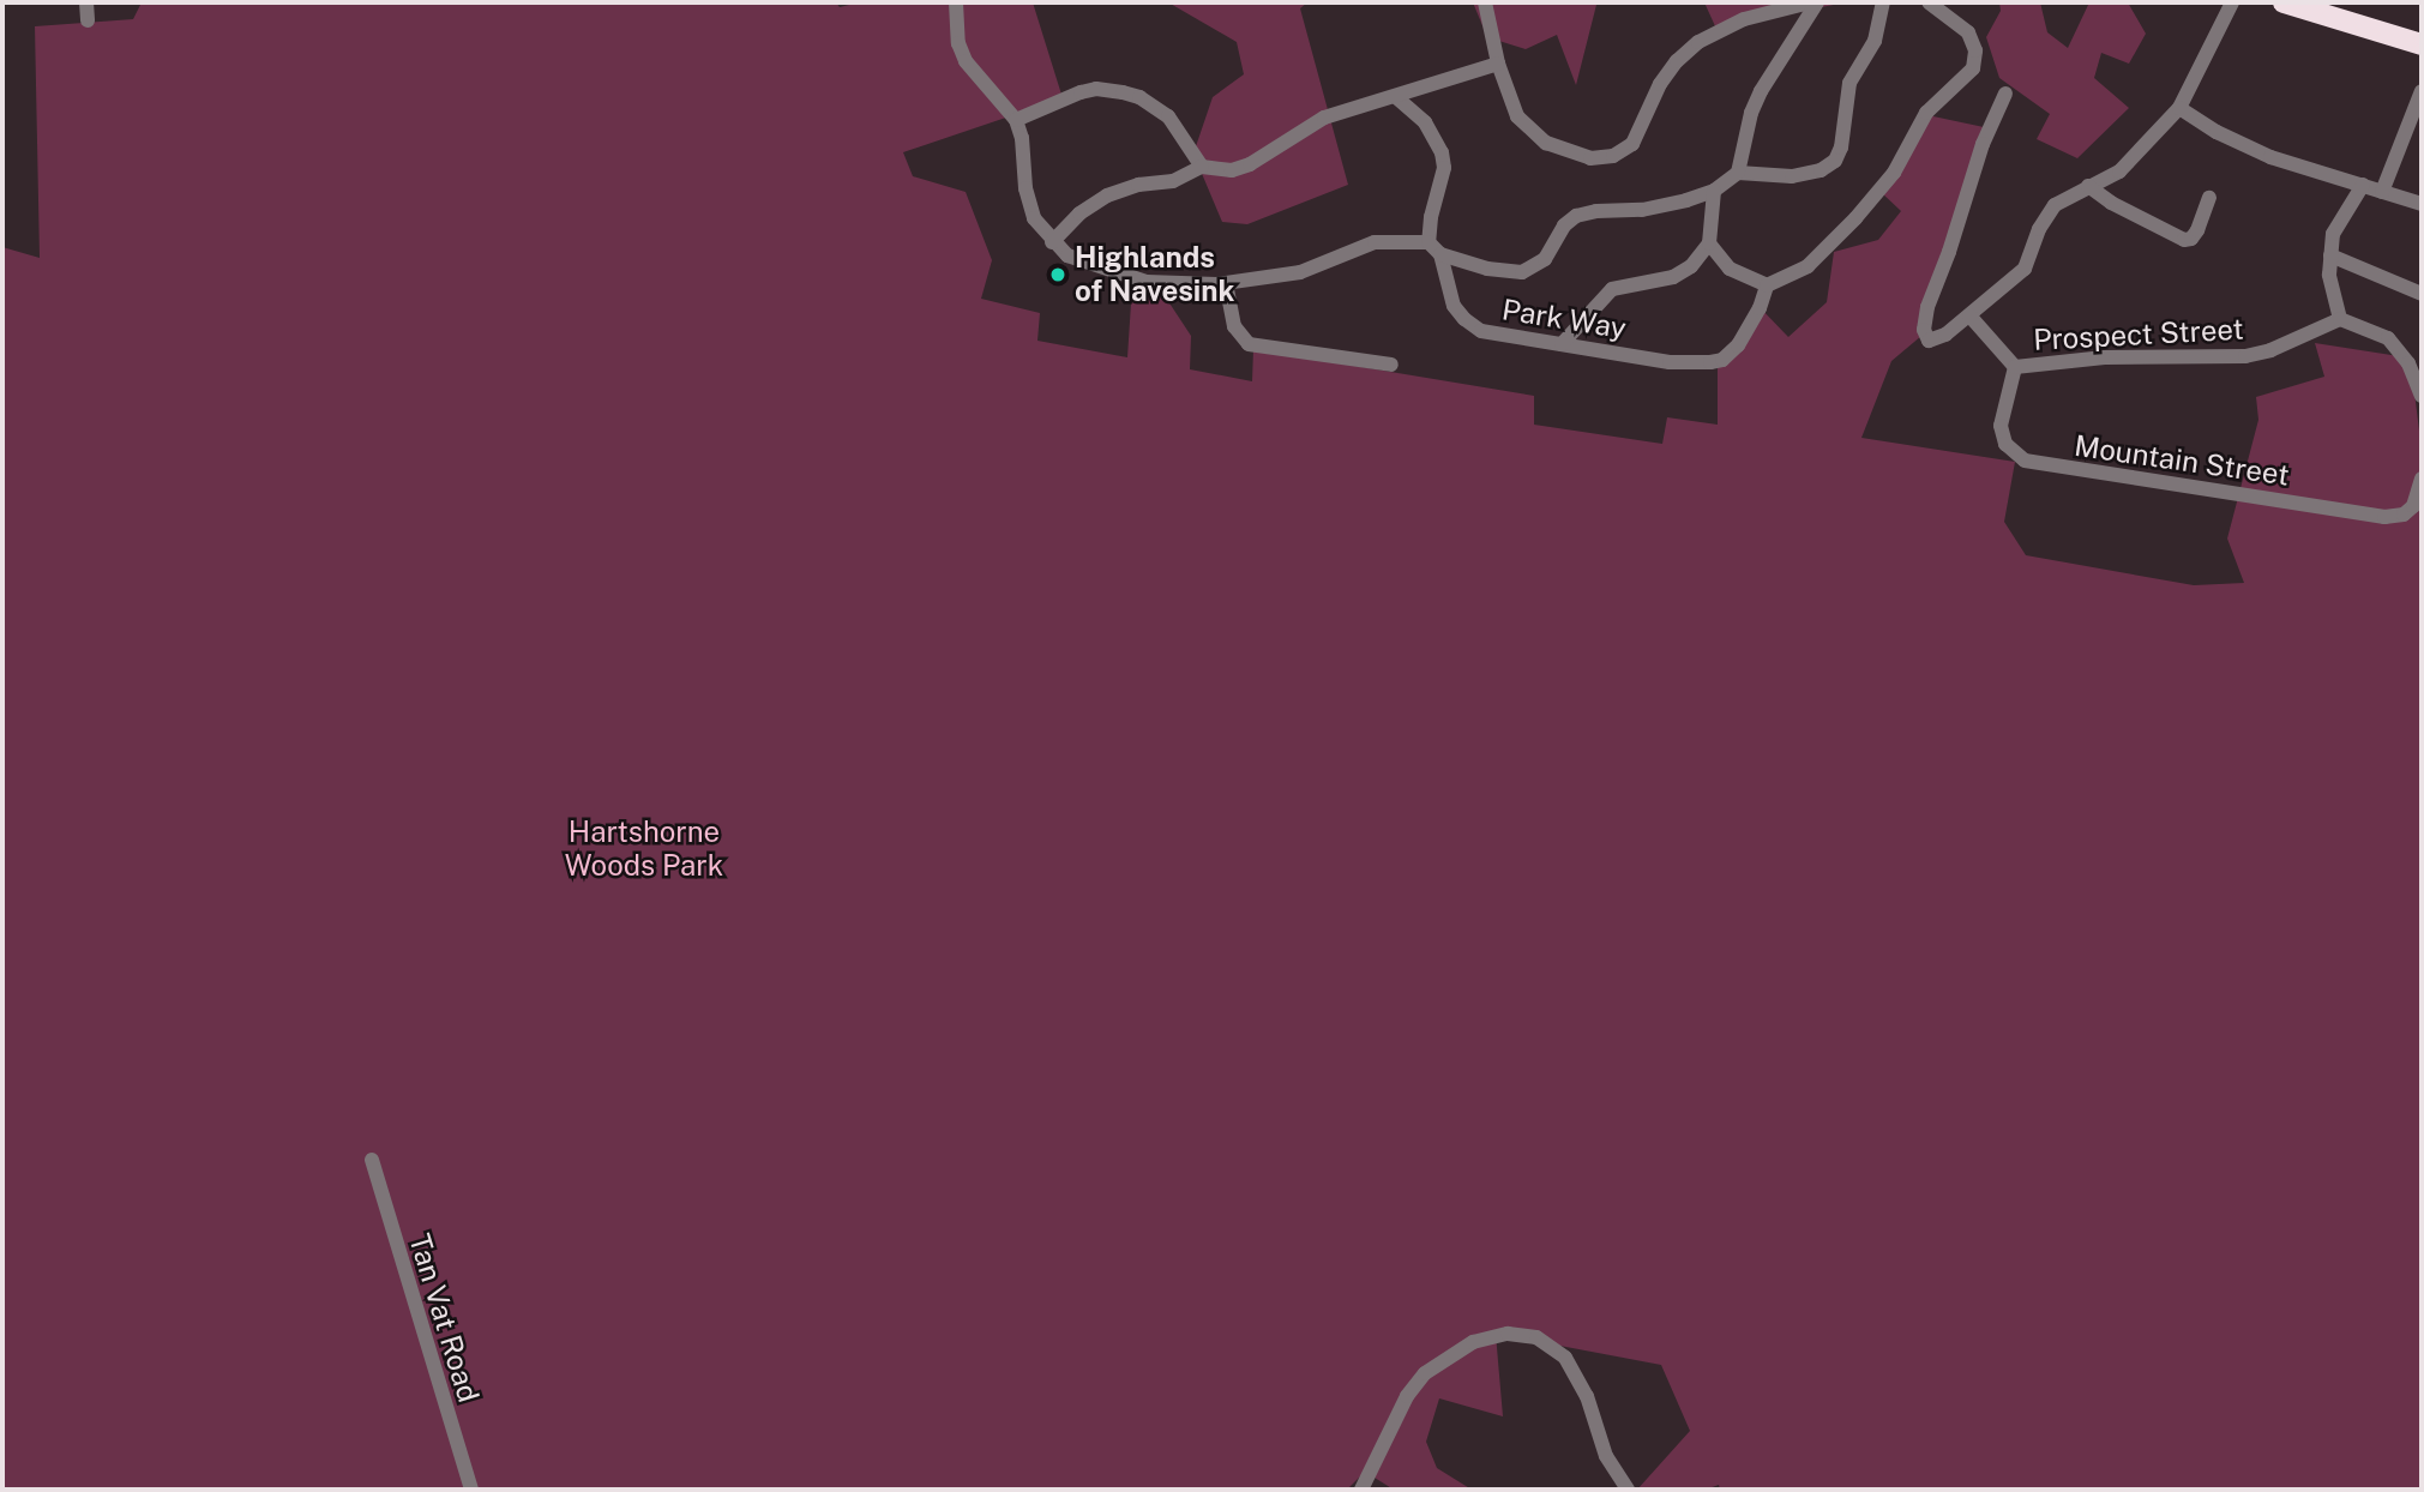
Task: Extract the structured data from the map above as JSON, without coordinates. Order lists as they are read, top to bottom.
{
  "streets": {
    "street": [
      "Park Way",
      "Prospect Street",
      "Mountain Street",
      "Tan Vat Road"
    ]
  },
  "crossings": [
    ["Prospect Street", "Mountain Street"]
  ],
  "parks": ["Hartshorne Woods Park"],
  "places": ["Highlands of Navesink"]
}
